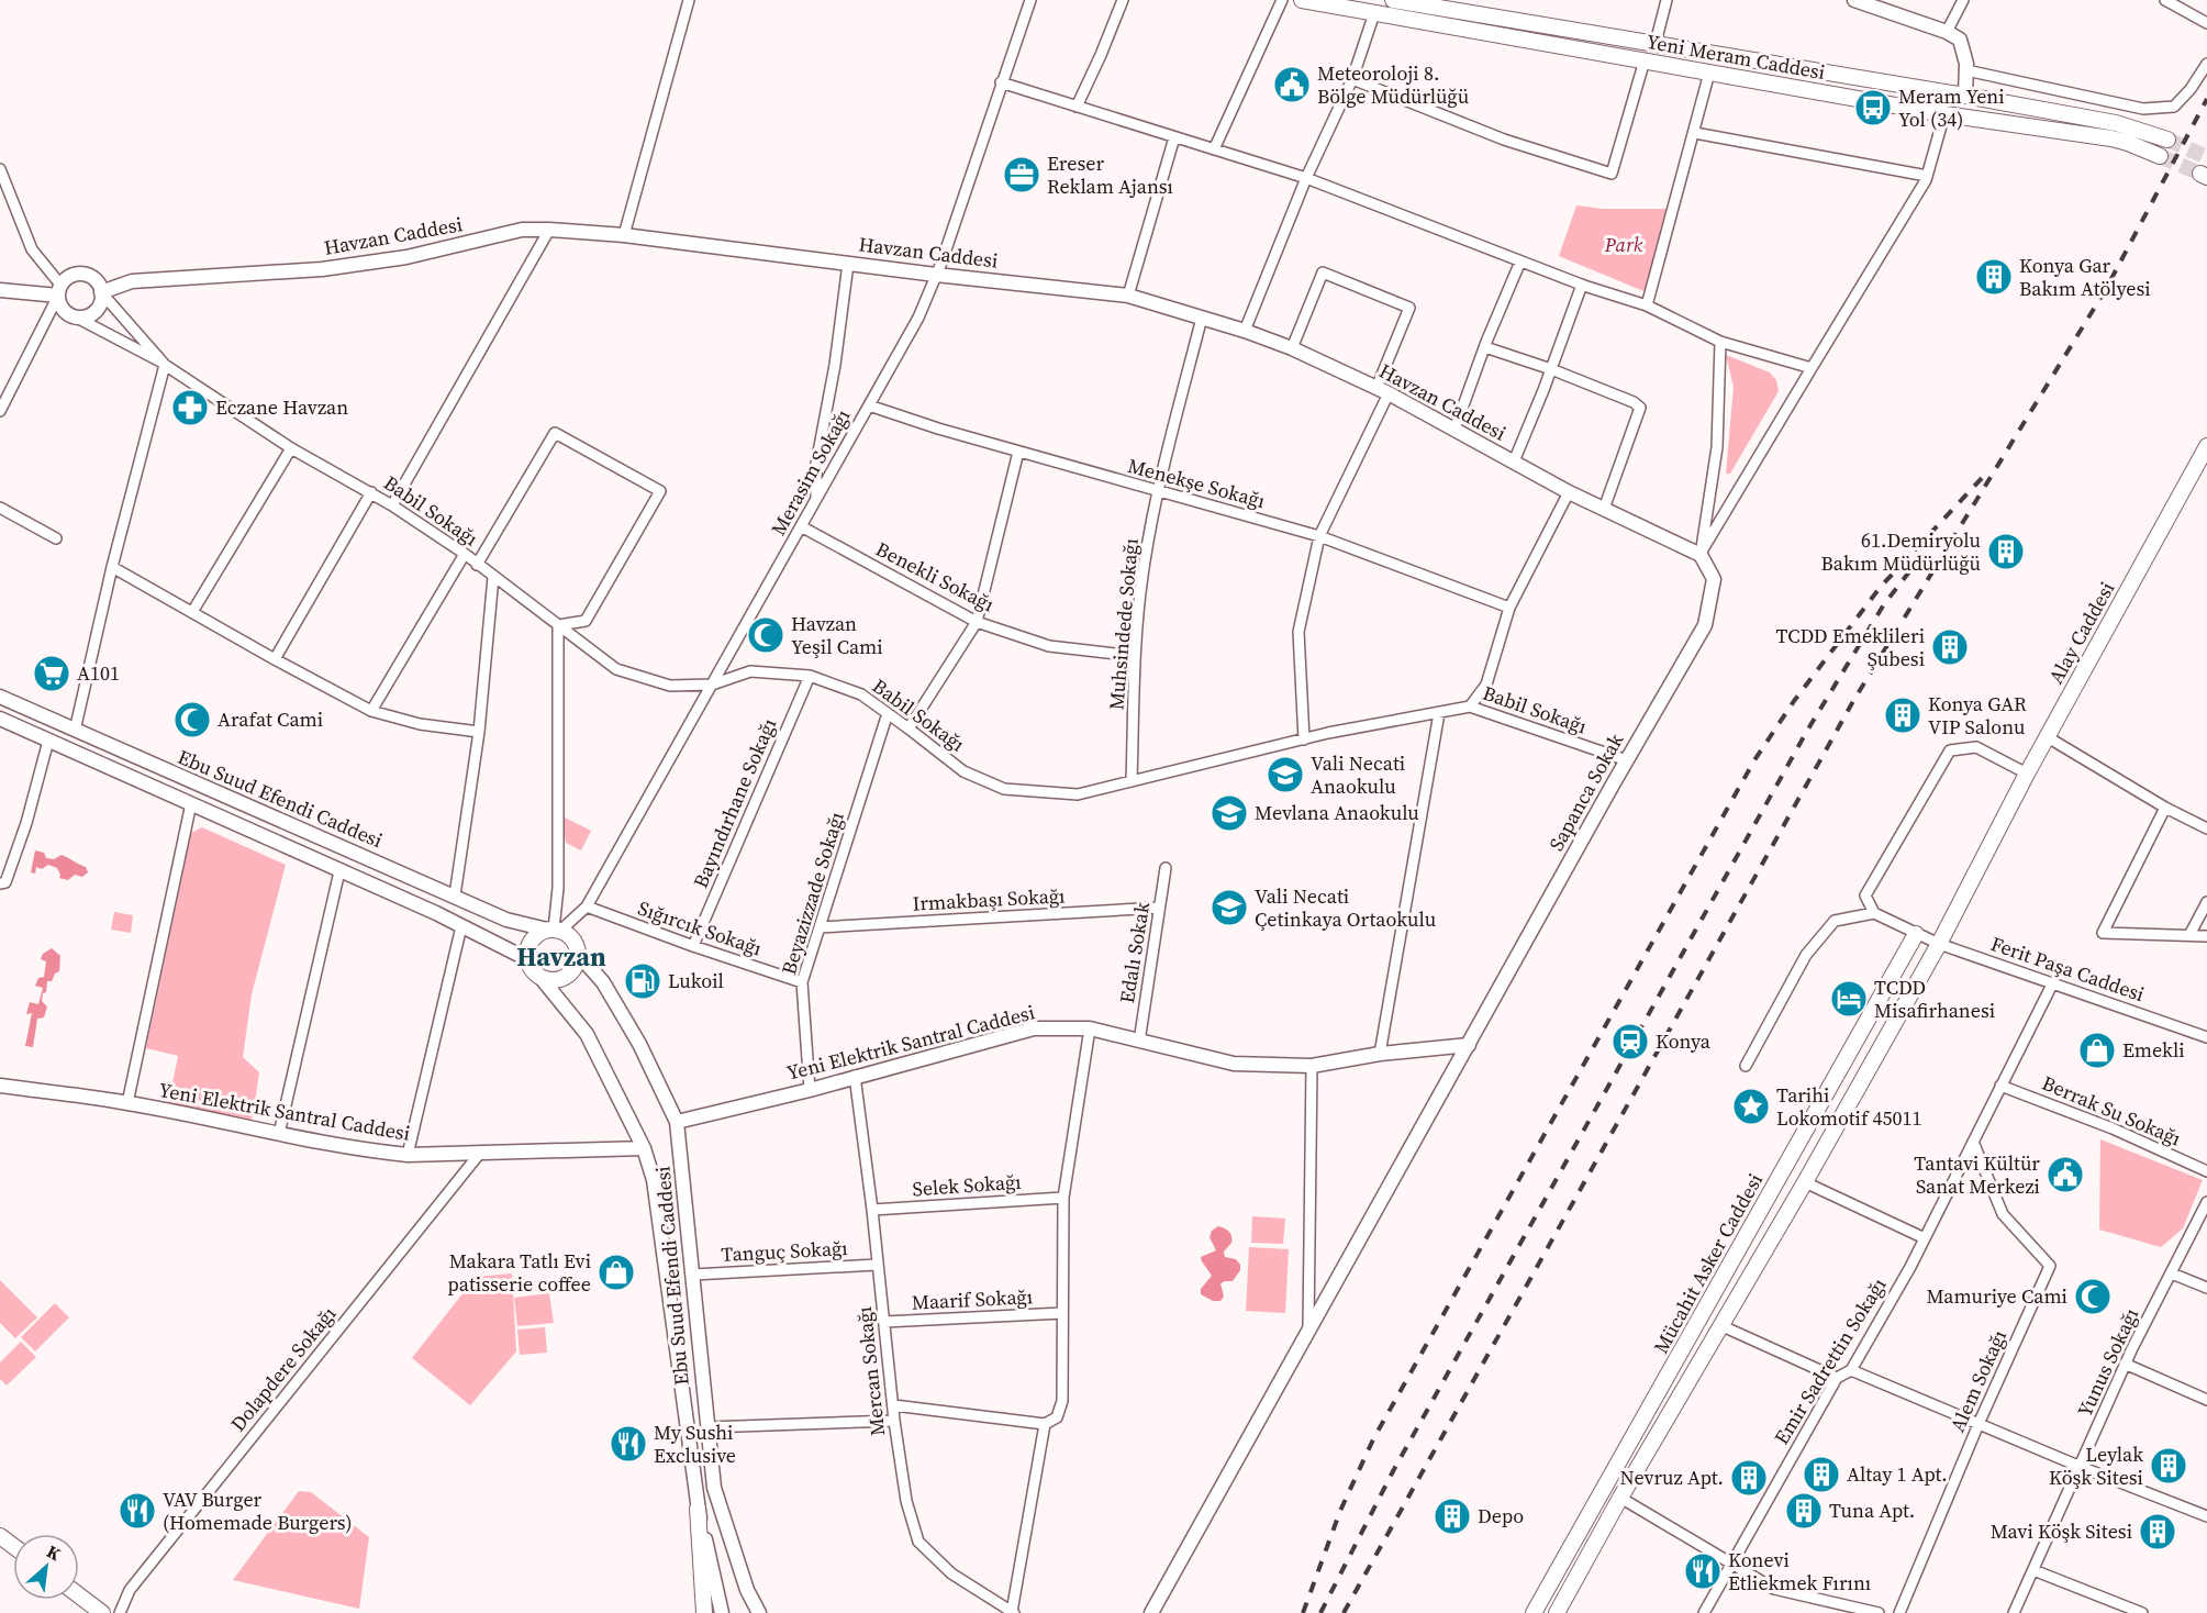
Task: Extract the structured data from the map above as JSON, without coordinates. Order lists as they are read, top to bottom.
{
  "streets": {
    "main road": ["Yeni Meram Caddesi", "Alay Caddesi", "Mücahit Asker Caddesi"],
    "street": [
      "Havzan Caddesi",
      "Merasim Sokağı",
      "Menekşe Sokağı",
      "Babil Sokağı",
      "Benekli Sokağı",
      "Muhsindede Sokağı",
      "Sapanca Sokak",
      "Ebu Suud Efendi Caddesi",
      "Bayındırhane Sokağı",
      "Beyazizzade Sokağı",
      "Irmakbaşı Sokağı",
      "Sığırcık Sokağı",
      "Edalı Sokak",
      "Ferit Paşa Caddesi",
      "Yeni Elektrik Santral Caddesi",
      "Berrak Su Sokağı",
      "Selek Sokağı",
      "Tanguç Sokağı",
      "Maarif Sokağı",
      "Emir Sadrettin Sokağı",
      "Yunus Sokağı",
      "Dolapdere Sokağı",
      "Mercan Sokağı",
      "Alem Sokağı"
    ]
  },
  "crossings": [
    ["Havzan Caddesi", "Merasim Sokağı"],
    ["Havzan Caddesi", "Babil Sokağı"],
    ["Havzan Caddesi", "Muhsindede Sokağı"],
    ["Havzan Caddesi", "Sapanca Sokak"],
    ["Merasim Sokağı", "Menekşe Sokağı"],
    ["Merasim Sokağı", "Babil Sokağı"],
    ["Merasim Sokağı", "Benekli Sokağı"],
    ["Merasim Sokağı", "Ebu Suud Efendi Caddesi"],
    ["Merasim Sokağı", "Sığırcık Sokağı"],
    ["Menekşe Sokağı", "Muhsindede Sokağı"],
    ["Babil Sokağı", "Muhsindede Sokağı"],
    ["Babil Sokağı", "Sapanca Sokak"],
    ["Babil Sokağı", "Bayındırhane Sokağı"],
    ["Babil Sokağı", "Beyazizzade Sokağı"],
    ["Benekli Sokağı", "Muhsindede Sokağı"],
    ["Alay Caddesi", "Ferit Paşa Caddesi"],
    ["Alay Caddesi", "Mücahit Asker Caddesi"],
    ["Sapanca Sokak", "Yeni Elektrik Santral Caddesi"],
    ["Ebu Suud Efendi Caddesi", "Yeni Elektrik Santral Caddesi"],
    ["Ebu Suud Efendi Caddesi", "Tanguç Sokağı"],
    ["Bayındırhane Sokağı", "Sığırcık Sokağı"],
    ["Beyazizzade Sokağı", "Irmakbaşı Sokağı"],
    ["Beyazizzade Sokağı", "Sığırcık Sokağı"],
    ["Beyazizzade Sokağı", "Yeni Elektrik Santral Caddesi"],
    ["Irmakbaşı Sokağı", "Edalı Sokak"],
    ["Edalı Sokak", "Yeni Elektrik Santral Caddesi"],
    ["Ferit Paşa Caddesi", "Mücahit Asker Caddesi"],
    ["Ferit Paşa Caddesi", "Emir Sadrettin Sokağı"],
    ["Yeni Elektrik Santral Caddesi", "Dolapdere Sokağı"],
    ["Yeni Elektrik Santral Caddesi", "Mercan Sokağı"],
    ["Berrak Su Sokağı", "Emir Sadrettin Sokağı"],
    ["Selek Sokağı", "Mercan Sokağı"],
    ["Tanguç Sokağı", "Mercan Sokağı"],
    ["Maarif Sokağı", "Mercan Sokağı"],
    ["Emir Sadrettin Sokağı", "Alem Sokağı"]
  ],
  "districts": ["Havzan"],
  "parks": ["Park"],
  "places": {
    "public building": ["Meteoroloji 8. Bölge Müdürlüğü", "Tantavi Kültür Sanat Merkezi"],
    "bus stop": ["Meram Yeni Yol (34)"],
    "office": ["Ereser Reklam Ajansı"],
    "building": [
      "Konya Gar Bakım Atölyesi",
      "61.Demiryolu Bakım Müdürlüğü",
      "TCDD Emeklileri Şubesi",
      "Konya GAR VIP Salonu",
      "Leylak Köşk Sitesi",
      "Altay 1 Apt.",
      "Nevruz Apt.",
      "Tuna Apt.",
      "Depo",
      "Mavi Köşk Sitesi"
    ],
    "pharmacy": ["Eczane Havzan"],
    "mosque": ["Havzan Yeşil Cami", "Arafat Cami", "Mamuriye Cami"],
    "supermarket": ["A101"],
    "school or university": ["Vali Necati Anaokulu", "Mevlana Anaokulu", "Vali Necati Çetinkaya Ortaokulu"],
    "fuel station": ["Lukoil"],
    "hotel": ["TCDD Misafirhanesi"],
    "station": ["Konya"],
    "shop": ["Emekli", "Makara Tatlı Evi patisserie coffee"],
    "place": ["Tarihi Lokomotif 45011"],
    "restaurant": ["My Sushi Exclusive", "VAV Burger (Homemade Burgers)", "Konevi Etliekmek Fırını"]
  },
  "north": "top right"
}
